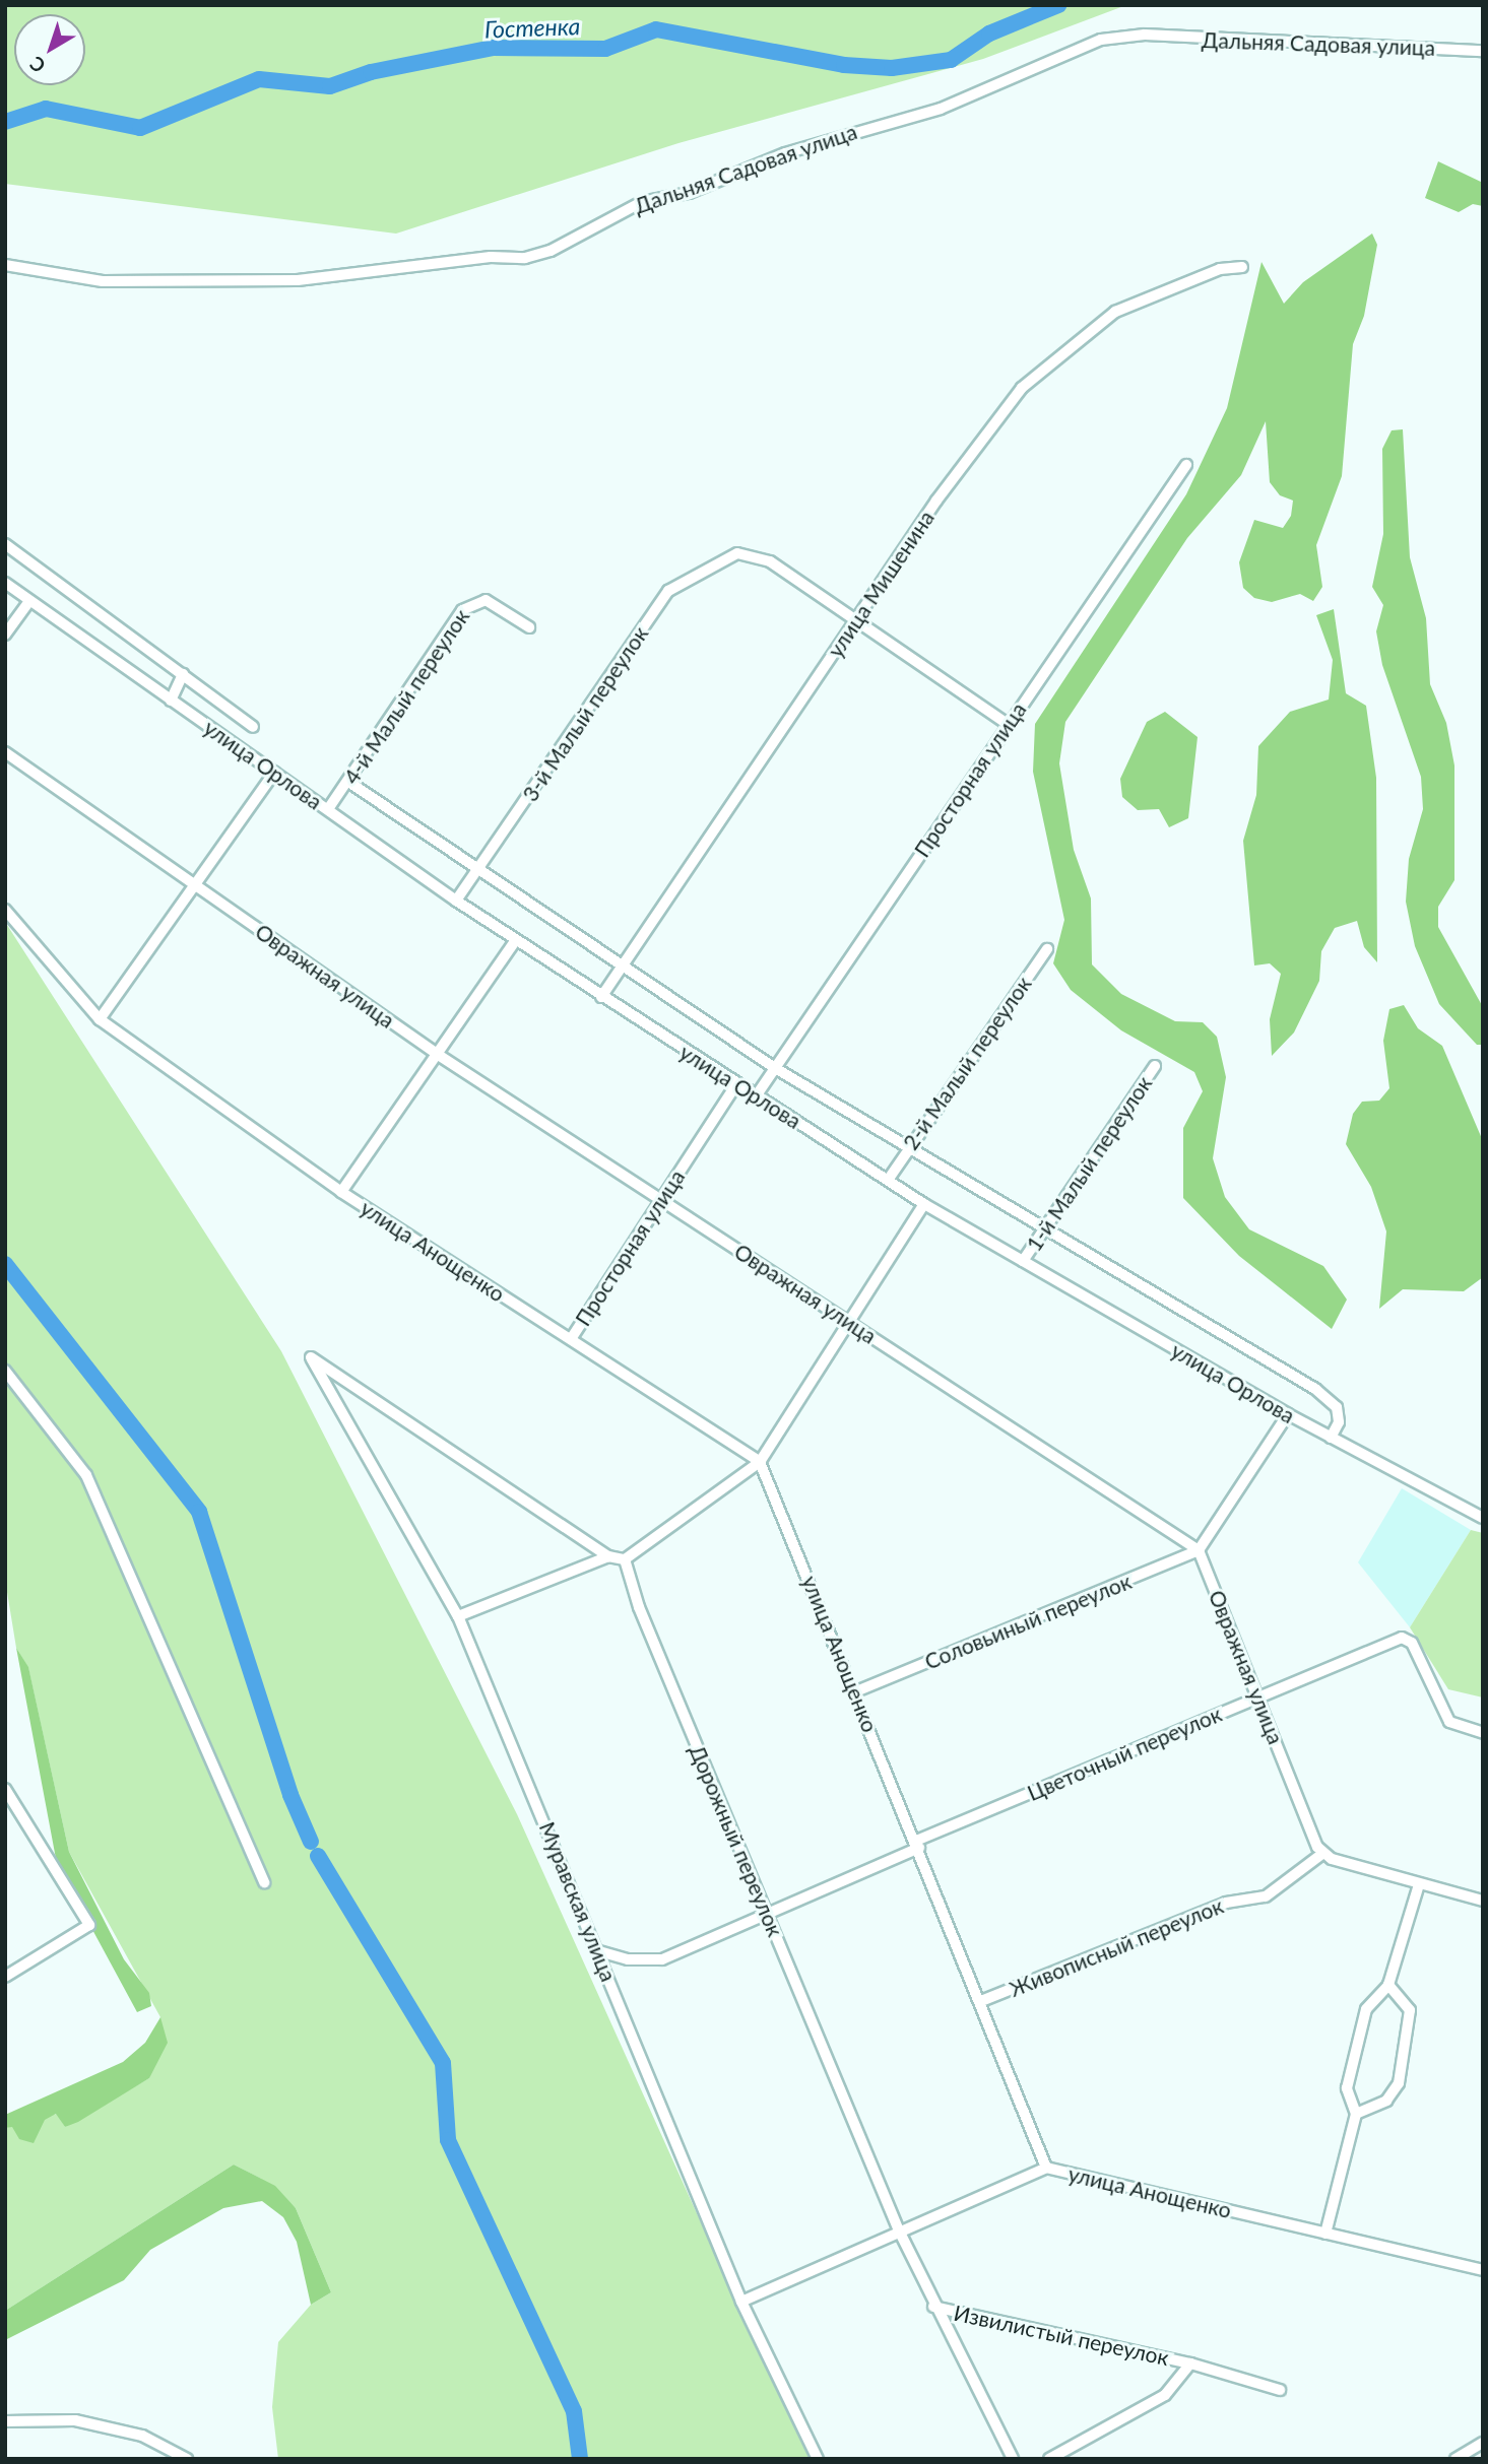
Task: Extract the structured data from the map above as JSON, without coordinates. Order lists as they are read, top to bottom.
{
  "streets": {
    "street": [
      "Дальняя Садовая улица",
      "улица Мишенина",
      "4-й Малый переулок",
      "3-й Малый переулок",
      "улица Орлова",
      "Просторная улица",
      "Овражная улица",
      "2-й Малый переулок",
      "1-й Малый переулок",
      "улица Анощенко",
      "Соловьиный переулок",
      "Цветочный переулок",
      "Дорожный переулок",
      "Муравская улица",
      "Живописный переулок",
      "Извилистый переулок"
    ]
  },
  "crossings": [
    ["улица Мишенина", "3-й Малый переулок"],
    ["улица Мишенина", "улица Орлова"],
    ["4-й Малый переулок", "улица Орлова"],
    ["3-й Малый переулок", "улица Орлова"],
    ["улица Орлова", "Просторная улица"],
    ["улица Орлова", "2-й Малый переулок"],
    ["улица Орлова", "1-й Малый переулок"],
    ["Просторная улица", "Овражная улица"],
    ["Просторная улица", "улица Анощенко"],
    ["Овражная улица", "Соловьиный переулок"],
    ["Овражная улица", "Цветочный переулок"],
    ["Овражная улица", "Живописный переулок"],
    ["улица Анощенко", "Соловьиный переулок"],
    ["улица Анощенко", "Цветочный переулок"],
    ["улица Анощенко", "Живописный переулок"],
    ["Цветочный переулок", "Дорожный переулок"],
    ["Цветочный переулок", "Муравская улица"],
    ["Дорожный переулок", "Извилистый переулок"]
  ],
  "water": ["Гостенка"],
  "north": "bottom left"
}
